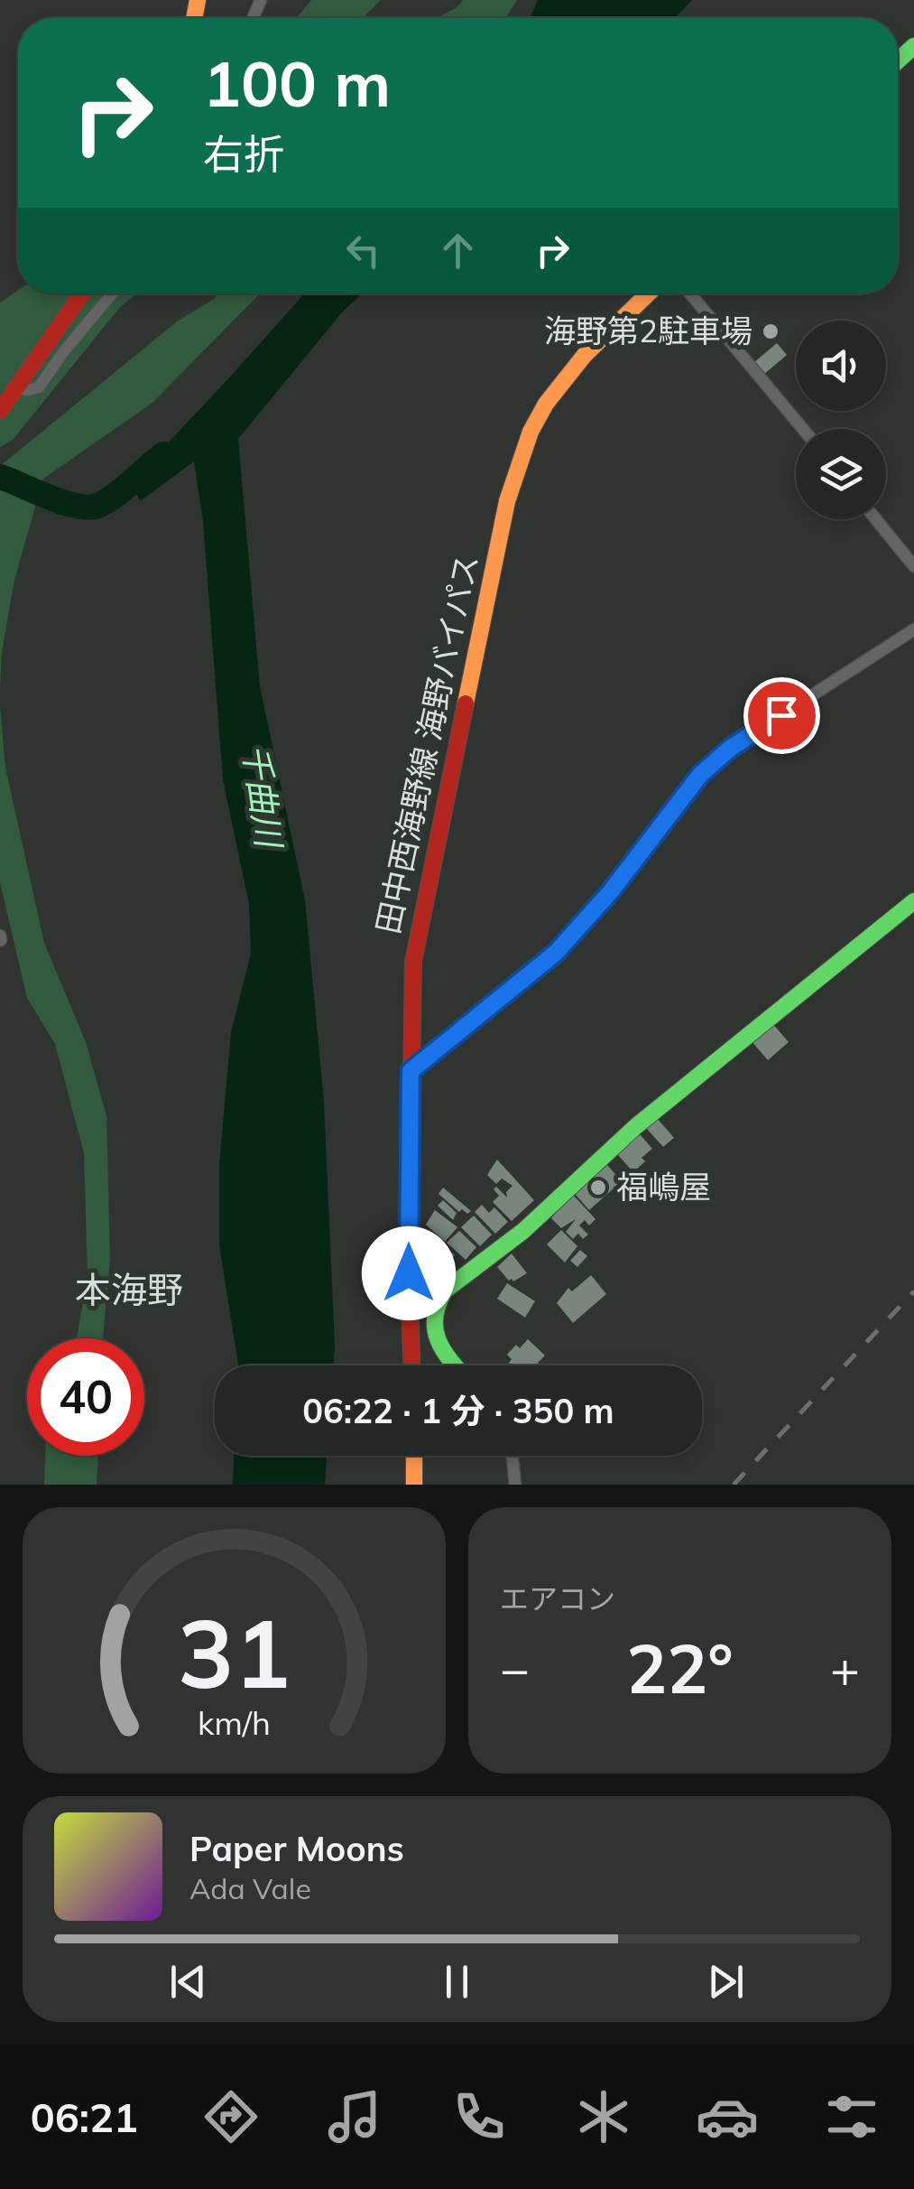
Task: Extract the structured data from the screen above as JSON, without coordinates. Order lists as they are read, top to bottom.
{
  "streets": {
    "street": ["田中西海野線 海野バイパス"]
  },
  "districts": ["本海野"],
  "water": ["千曲川"],
  "places": ["海野第2駐車場", "福嶋屋"],
  "page": {
    "turn": ["100 m", "右折"],
    "limit": "40",
    "trip": "06:22 · 1 分 · 350 m",
    "tile": "エアコン",
    "heat": ["−", "22°", "+"],
    "song": ["Paper Moons", "Ada Vale"],
    "tabs": "06:21",
    "gauge": ["31", "km/h"]
  }
}
